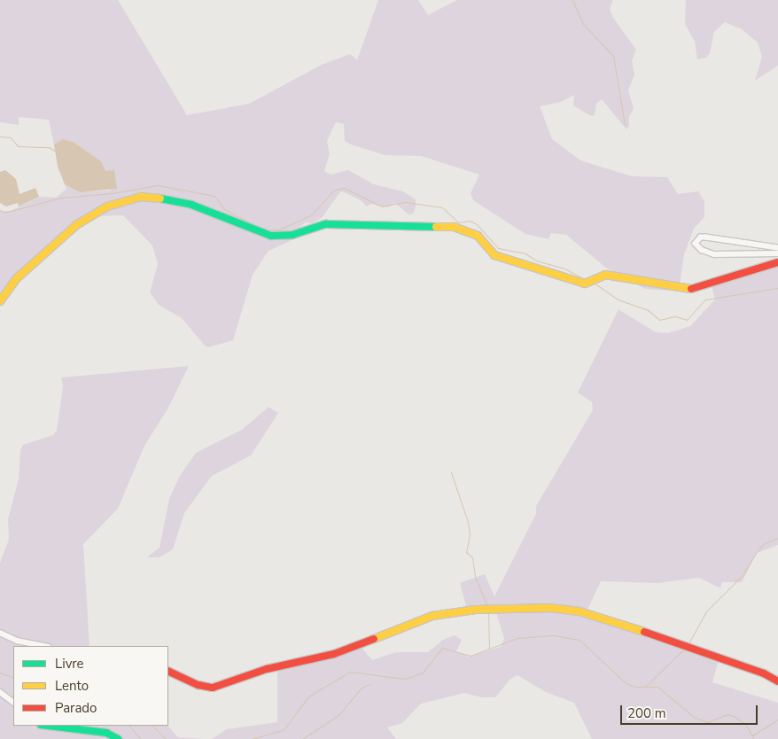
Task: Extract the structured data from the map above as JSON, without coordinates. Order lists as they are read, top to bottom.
{
  "legend": ["Livre", "Lento", "Parado"],
  "scale_bar": "200 m"
}
